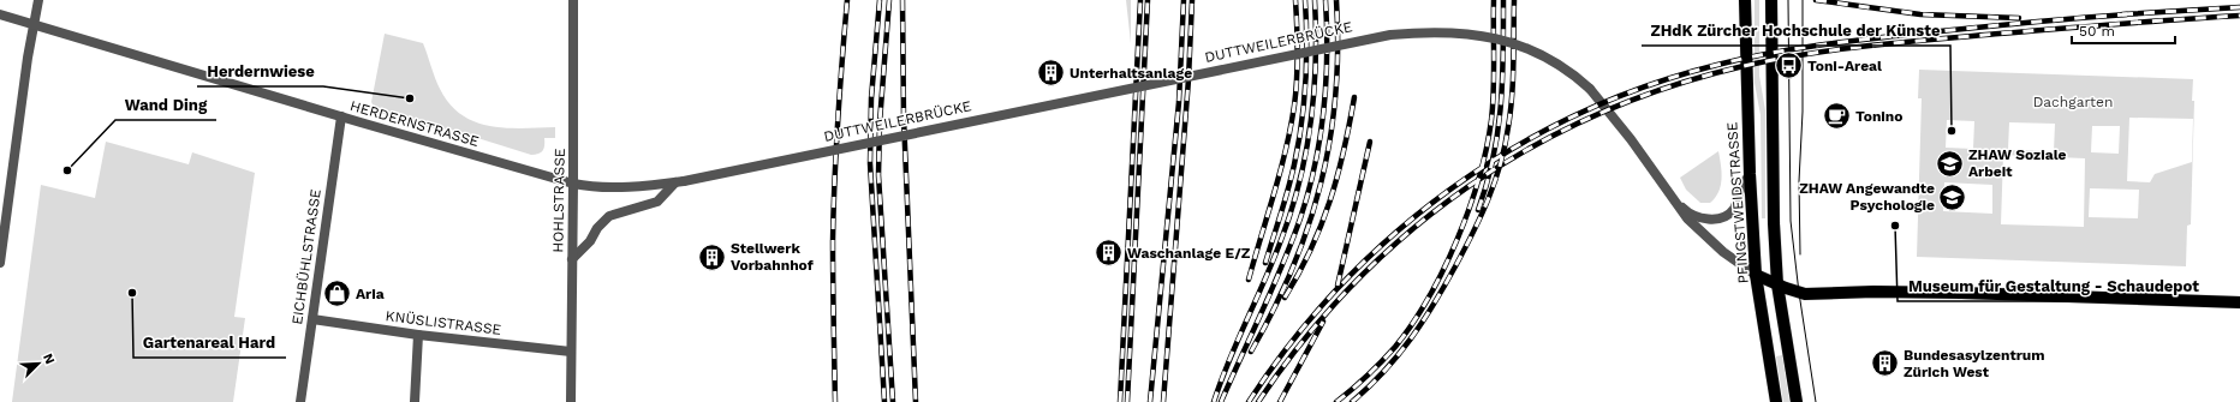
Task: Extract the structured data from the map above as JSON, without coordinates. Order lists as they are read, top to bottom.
{
  "streets": {
    "main road": ["PFINGSTWEIDSTRASSE"],
    "street": [
      "DUTTWEILERBRÜCKE",
      "HERDERNSTRASSE",
      "HOHLSTRASSE",
      "EICHBÜHLSTRASSE",
      "KNÜSLISTRASSE"
    ]
  },
  "crossings": [
    ["DUTTWEILERBRÜCKE", "HERDERNSTRASSE"],
    ["DUTTWEILERBRÜCKE", "HOHLSTRASSE"],
    ["DUTTWEILERBRÜCKE", "PFINGSTWEIDSTRASSE"],
    ["HERDERNSTRASSE", "HOHLSTRASSE"],
    ["HERDERNSTRASSE", "EICHBÜHLSTRASSE"],
    ["HOHLSTRASSE", "KNÜSLISTRASSE"],
    ["EICHBÜHLSTRASSE", "KNÜSLISTRASSE"]
  ],
  "parks": ["Dachgarten"],
  "places": {
    "bus stop": ["Toni-Areal"],
    "building": [
      "Unterhaltsanlage",
      "Waschanlage E/Z",
      "Stellwerk Vorbahnhof",
      "Bundesasylzentrum Zürich West"
    ],
    "other": [
      "Herdernwiese",
      "ZHdK Zürcher Hochschule der Künste",
      "Wand Ding",
      "Museum für Gestaltung - Schaudepot",
      "Gartenareal Hard"
    ],
    "cafe": ["Tonino"],
    "school or university": ["ZHAW Soziale Arbeit", "ZHAW Angewandte Psychologie"],
    "shop": ["Aria"]
  },
  "scale_bar": "50 m",
  "north": "top right"
}
